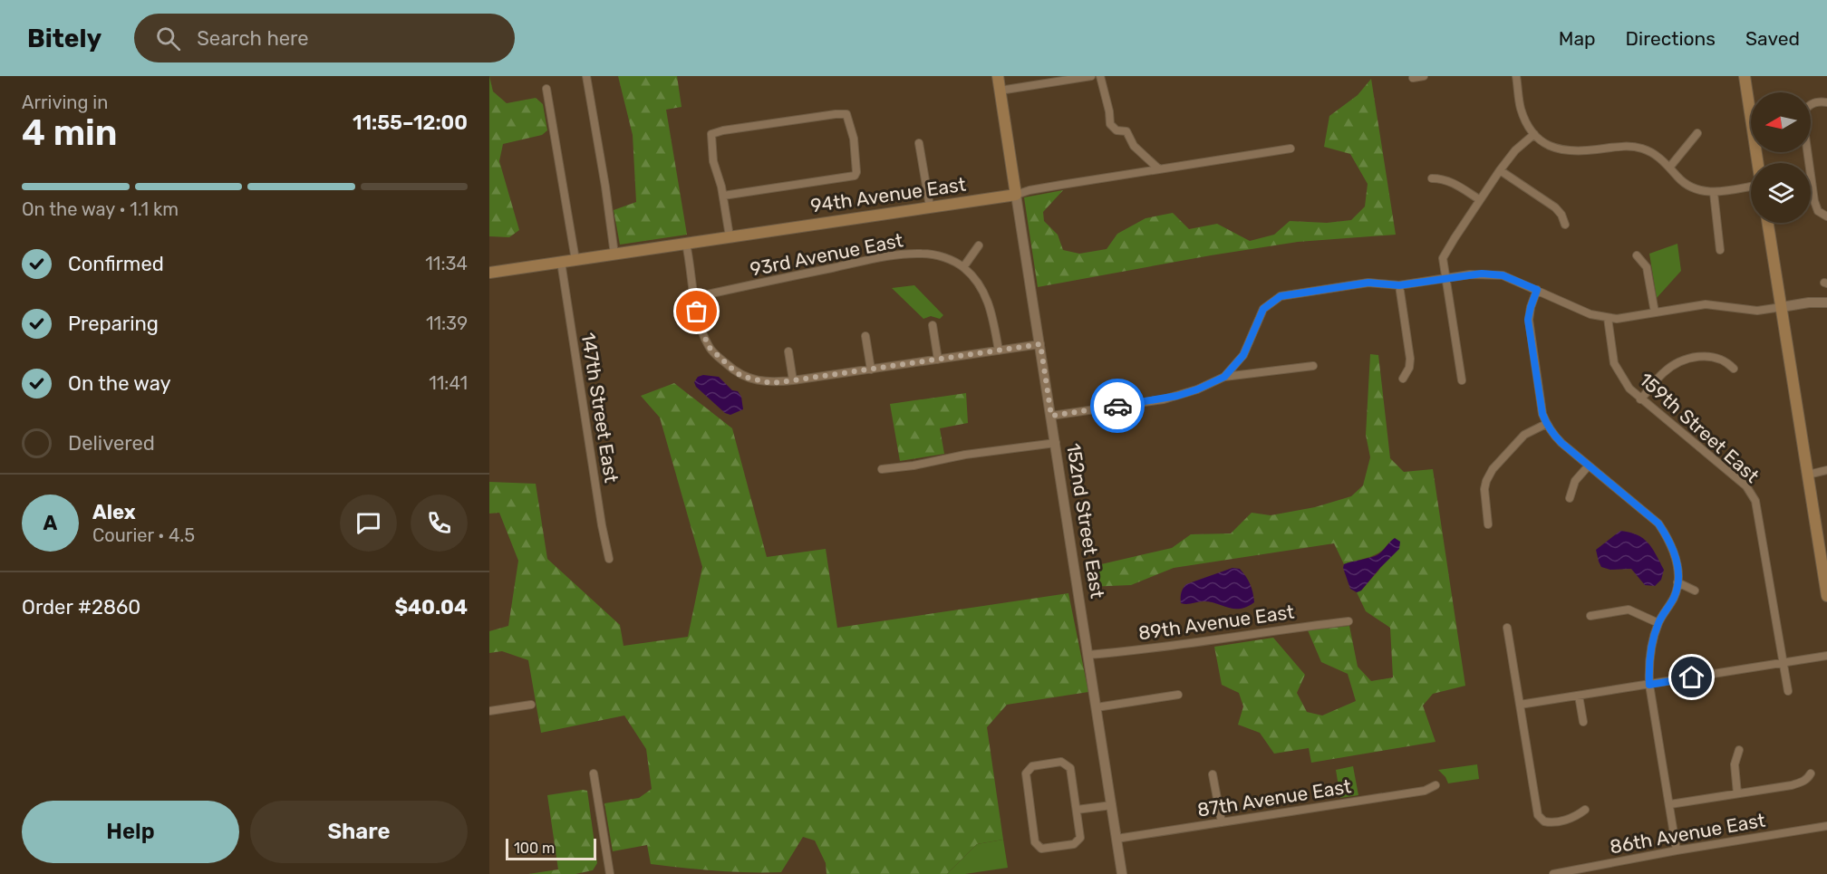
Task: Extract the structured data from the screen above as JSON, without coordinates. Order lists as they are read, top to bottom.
{
  "streets": {
    "main road": ["94th Avenue East", "152nd Street East"],
    "street": [
      "93rd Avenue East",
      "147th Street East",
      "159th Street East",
      "89th Avenue East",
      "87th Avenue East",
      "86th Avenue East"
    ]
  },
  "crossings": [
    ["94th Avenue East", "147th Street East"],
    ["94th Avenue East", "152nd Street East"],
    ["152nd Street East", "89th Avenue East"],
    ["152nd Street East", "87th Avenue East"]
  ],
  "scale_bar": "100 m",
  "north": "left",
  "page": {
    "header": "Bitely",
    "search": "Search here",
    "nav": ["Map", "Directions", "Saved"],
    "heading": ["4 min", "Arriving in", "11:55–12:00"],
    "panel": [
      "Alex",
      "Courier · 4.5",
      "Order #2860",
      "$40.04"
    ],
    "bar": "On the way · 1.1 km",
    "list": [
      ["Confirmed", "11:34"],
      ["Preparing", "11:39"],
      ["On the way", "11:41"],
      "Delivered"
    ],
    "round": "A",
    "buttons": ["Help", "Share"],
    "scale": "100 m"
  }
}
